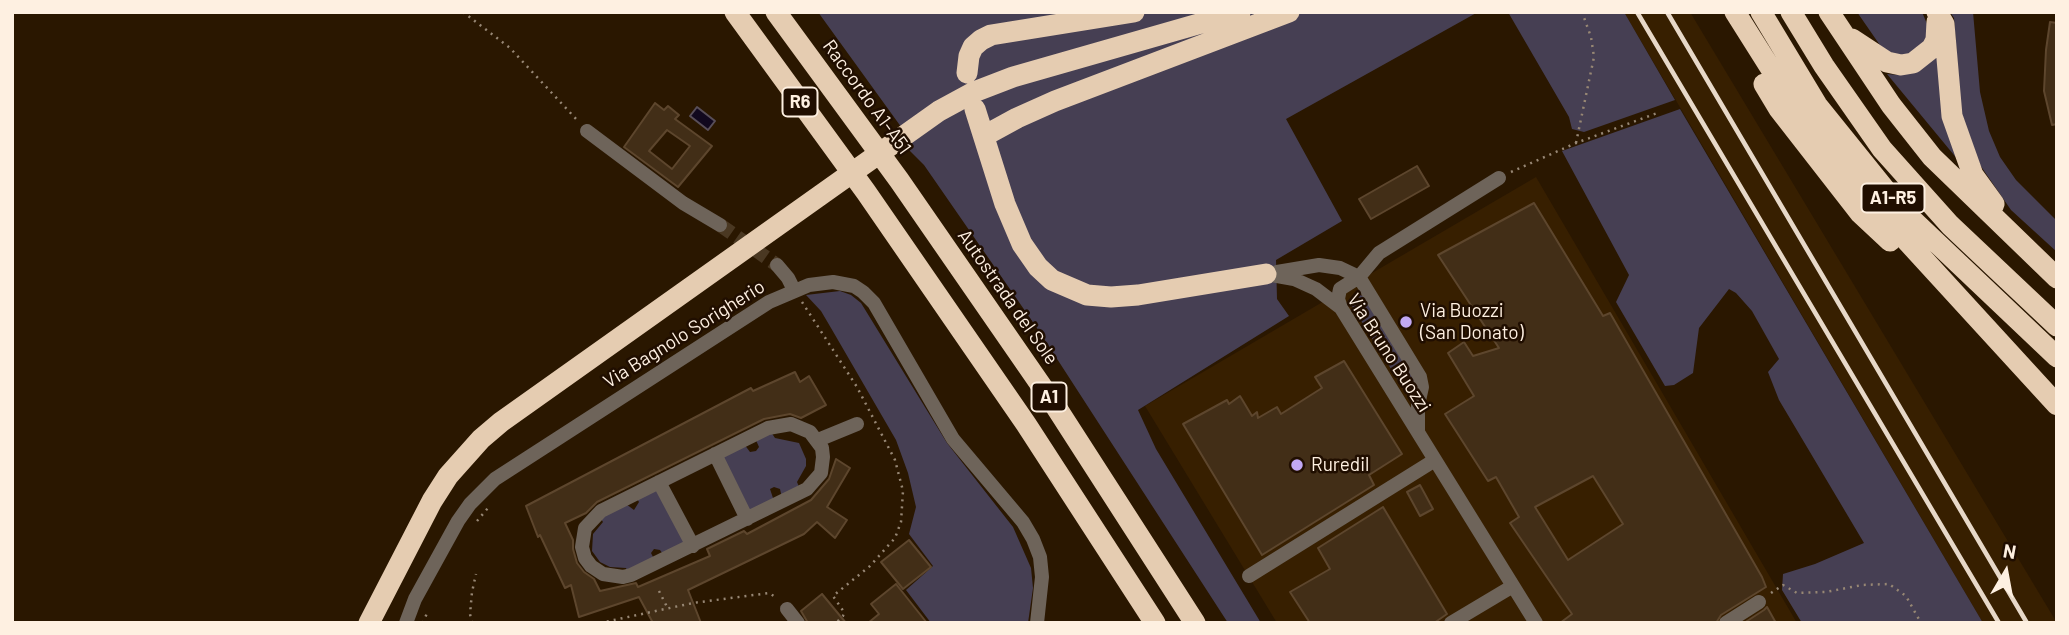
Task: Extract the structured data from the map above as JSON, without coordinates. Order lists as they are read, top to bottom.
{
  "streets": {
    "highway": [
      "Raccordo A1-A51",
      "R6",
      "A1-R5",
      "Autostrada del Sole",
      "A1"
    ],
    "street": ["Via Bagnolo Sorigherio", "Via Bruno Buozzi"]
  },
  "crossings": [
    ["Raccordo A1-A51", "Autostrada del Sole"],
    ["R6", "A1"]
  ],
  "places": ["Via Buozzi (San Donato)", "Ruredil"],
  "north": "top"
}
